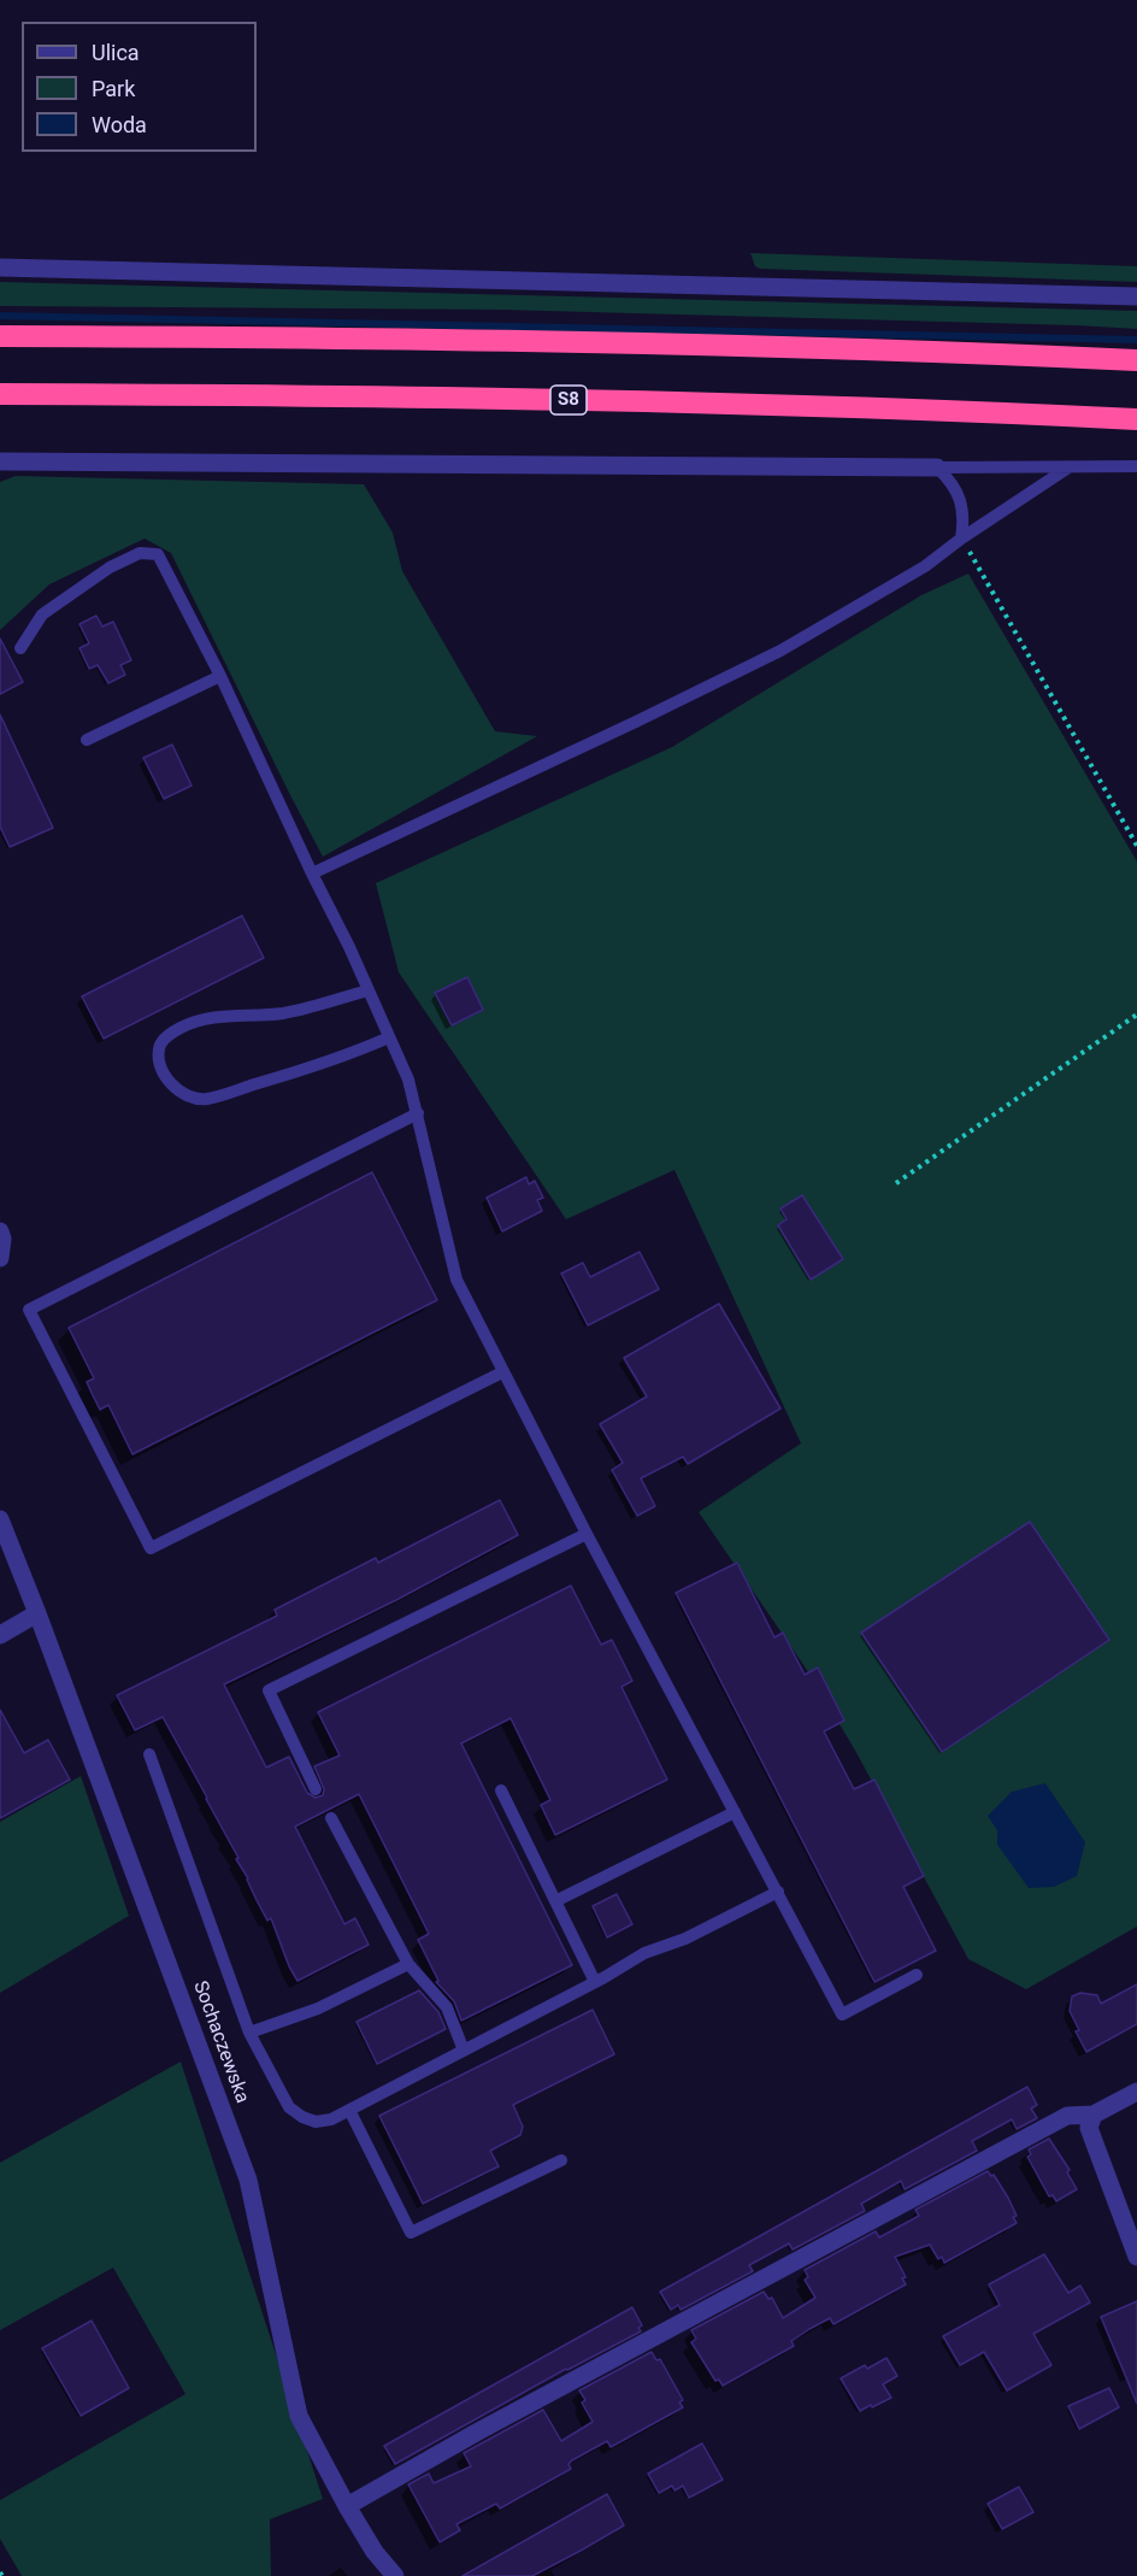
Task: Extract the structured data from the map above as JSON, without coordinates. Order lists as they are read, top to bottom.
{
  "streets": {
    "highway": ["S8"],
    "street": ["Sochaczewska"]
  },
  "legend": ["Ulica", "Park", "Woda"]
}
